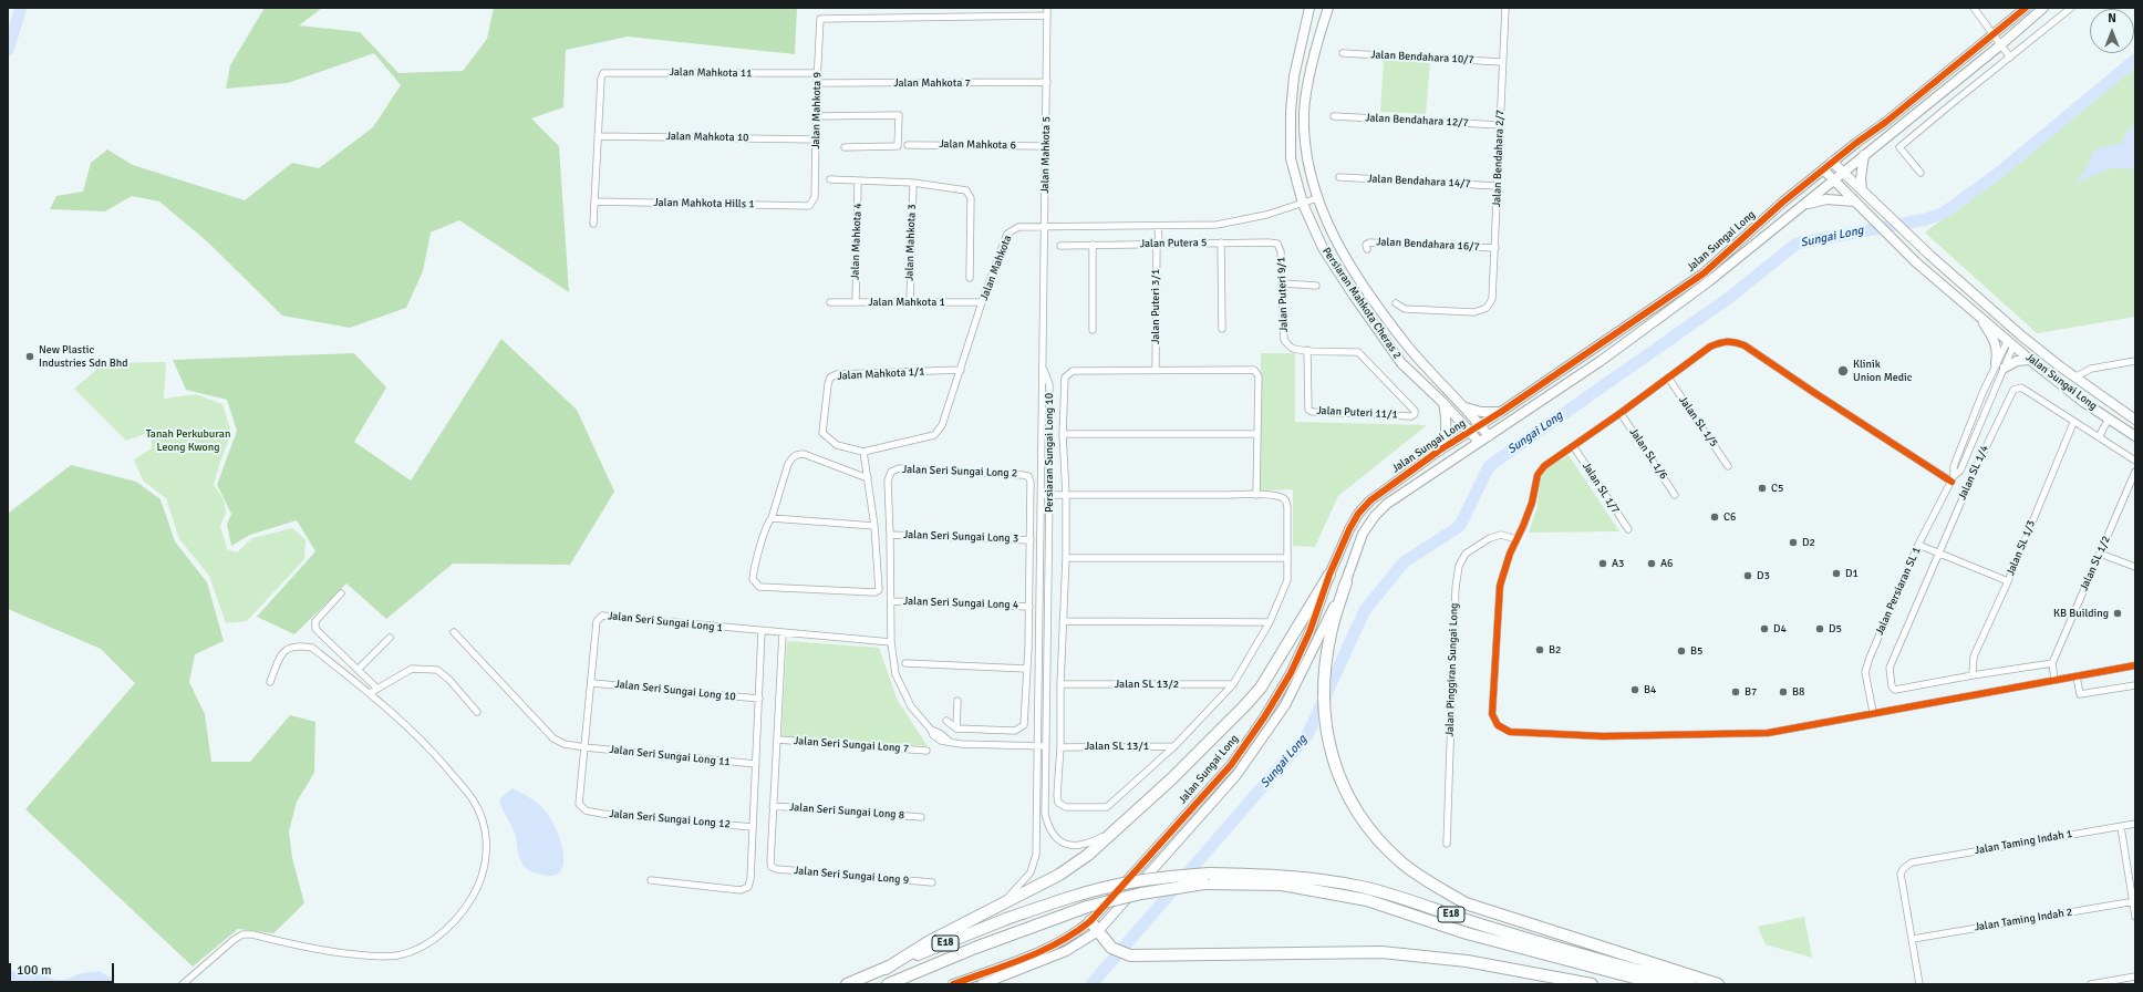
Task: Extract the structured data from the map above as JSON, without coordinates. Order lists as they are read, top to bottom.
{
  "streets": {
    "highway": ["E18"],
    "street": [
      "Jalan Bendahara 10/7",
      "Jalan Mahkota 11",
      "Jalan Mahkota 7",
      "Jalan Mahkota 9",
      "Jalan Bendahara 12/7",
      "Jalan Mahkota 10",
      "Jalan Mahkota 6",
      "Jalan Mahkota 5",
      "Jalan Bendahara 2/7",
      "Jalan Bendahara 14/7",
      "Jalan Mahkota Hills 1",
      "Jalan Mahkota 4",
      "Jalan Sungai Long",
      "Jalan Mahkota 3",
      "Jalan Putera 5",
      "Jalan Bendahara 16/7",
      "Jalan Mahkota",
      "Jalan Puteri 9/1",
      "Jalan Mahkota 1",
      "Persiaran Mahkota Cheras 2",
      "Jalan Puteri 3/1",
      "Jalan Mahkota 1/1",
      "Jalan Puteri 11/1",
      "Jalan SL 1/5",
      "Persiaran Sungai Long 10",
      "Jalan SL 1/6",
      "Jalan Seri Sungai Long 2",
      "Jalan SL 1/4",
      "Jalan SL 1/7",
      "Jalan Seri Sungai Long 3",
      "Jalan SL 1/3",
      "Jalan SL 1/2",
      "Jalan Persiaran SL 1",
      "Jalan Seri Sungai Long 4",
      "Jalan Seri Sungai Long 1",
      "Jalan Pinggiran Sungai Long",
      "Jalan SL 13/2",
      "Jalan Seri Sungai Long 10",
      "Jalan Seri Sungai Long 7",
      "Jalan SL 13/1",
      "Jalan Seri Sungai Long 11",
      "Jalan Seri Sungai Long 8",
      "Jalan Seri Sungai Long 12",
      "Jalan Taming Indah 1",
      "Jalan Seri Sungai Long 9",
      "Jalan Taming Indah 2"
    ]
  },
  "crossings": [
    ["Jalan Bendahara 10/7", "Jalan Bendahara 2/7"],
    ["Jalan Mahkota 11", "Jalan Mahkota 9"],
    ["Jalan Mahkota 11", "Jalan Mahkota 10"],
    ["Jalan Mahkota 7", "Jalan Mahkota 9"],
    ["Jalan Mahkota 7", "Jalan Mahkota 5"],
    ["Jalan Mahkota 9", "Jalan Mahkota 10"],
    ["Jalan Mahkota 9", "Jalan Mahkota Hills 1"],
    ["Jalan Bendahara 12/7", "Jalan Bendahara 2/7"],
    ["Jalan Mahkota 6", "Jalan Mahkota 5"],
    ["Jalan Mahkota 5", "Jalan Mahkota"],
    ["Jalan Mahkota 5", "Persiaran Sungai Long 10"],
    ["Jalan Bendahara 2/7", "Jalan Bendahara 14/7"],
    ["Jalan Bendahara 2/7", "Jalan Bendahara 16/7"],
    ["Jalan Mahkota 4", "Jalan Mahkota 1"],
    ["Jalan Sungai Long", "Persiaran Mahkota Cheras 2"],
    ["Jalan Mahkota 3", "Jalan Mahkota 1"],
    ["Jalan Putera 5", "Jalan Puteri 9/1"],
    ["Jalan Putera 5", "Jalan Puteri 3/1"],
    ["Jalan Mahkota", "Jalan Mahkota 1"],
    ["Jalan Mahkota", "Persiaran Mahkota Cheras 2"],
    ["Jalan Mahkota", "Jalan Puteri 3/1"],
    ["Jalan Mahkota", "Jalan Mahkota 1/1"],
    ["Jalan Puteri 9/1", "Jalan Puteri 11/1"],
    ["Jalan Seri Sungai Long 2", "Jalan Seri Sungai Long 3"],
    ["Jalan SL 1/4", "Jalan SL 1/3"],
    ["Jalan Seri Sungai Long 1", "Jalan Seri Sungai Long 10"],
    ["Jalan Seri Sungai Long 1", "Jalan Seri Sungai Long 11"],
    ["Jalan Seri Sungai Long 1", "Jalan Seri Sungai Long 12"],
    ["Jalan Seri Sungai Long 8", "Jalan Seri Sungai Long 9"],
    ["Jalan Taming Indah 1", "Jalan Taming Indah 2"]
  ],
  "water": ["Sungai Long"],
  "parks": ["Tanah Perkuburan Leong Kwong"],
  "places": [
    "New Plastic Industries Sdn Bhd",
    "Klinik Union Medic",
    "C5",
    "C6",
    "D2",
    "A3",
    "A6",
    "D1",
    "D3",
    "KB Building",
    "D4",
    "D5",
    "B2",
    "B5",
    "B4",
    "B7",
    "B8"
  ],
  "scale_bar": "100 m",
  "north": "top"
}
